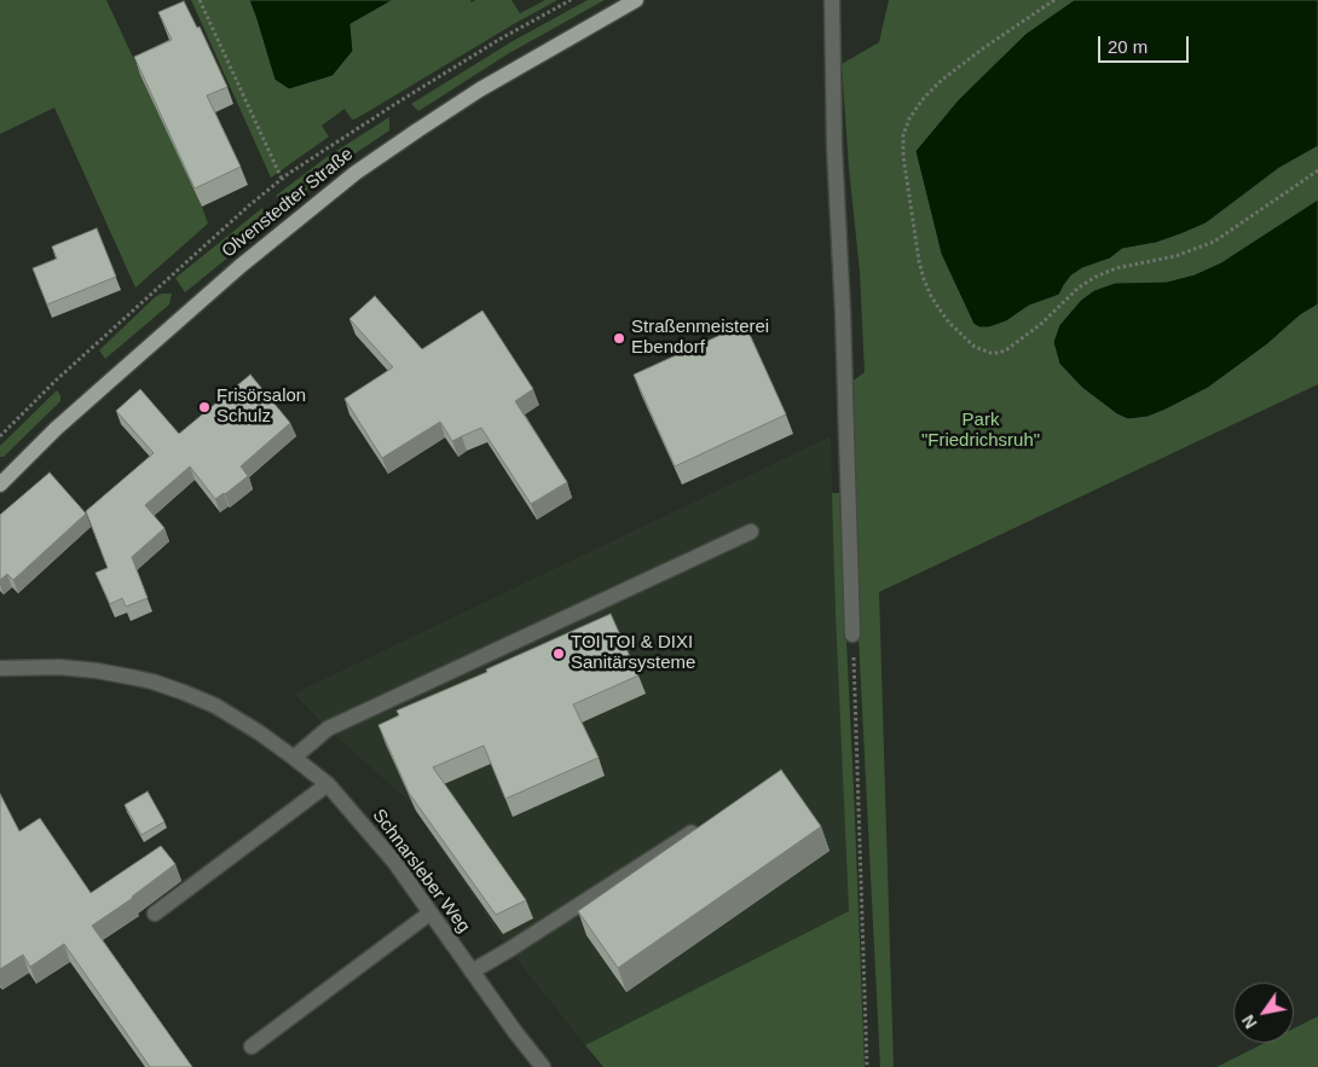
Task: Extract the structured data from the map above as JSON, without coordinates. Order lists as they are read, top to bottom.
{
  "streets": {
    "main road": ["Olvenstedter Straße"],
    "street": ["Schnarsleber Weg"]
  },
  "parks": ["Park \"Friedrichsruh\""],
  "places": ["Straßenmeisterei Ebendorf", "Frisörsalon Schulz", "TOI TOI & DIXI Sanitärsysteme"],
  "scale_bar": "20 m",
  "north": "bottom left"
}
